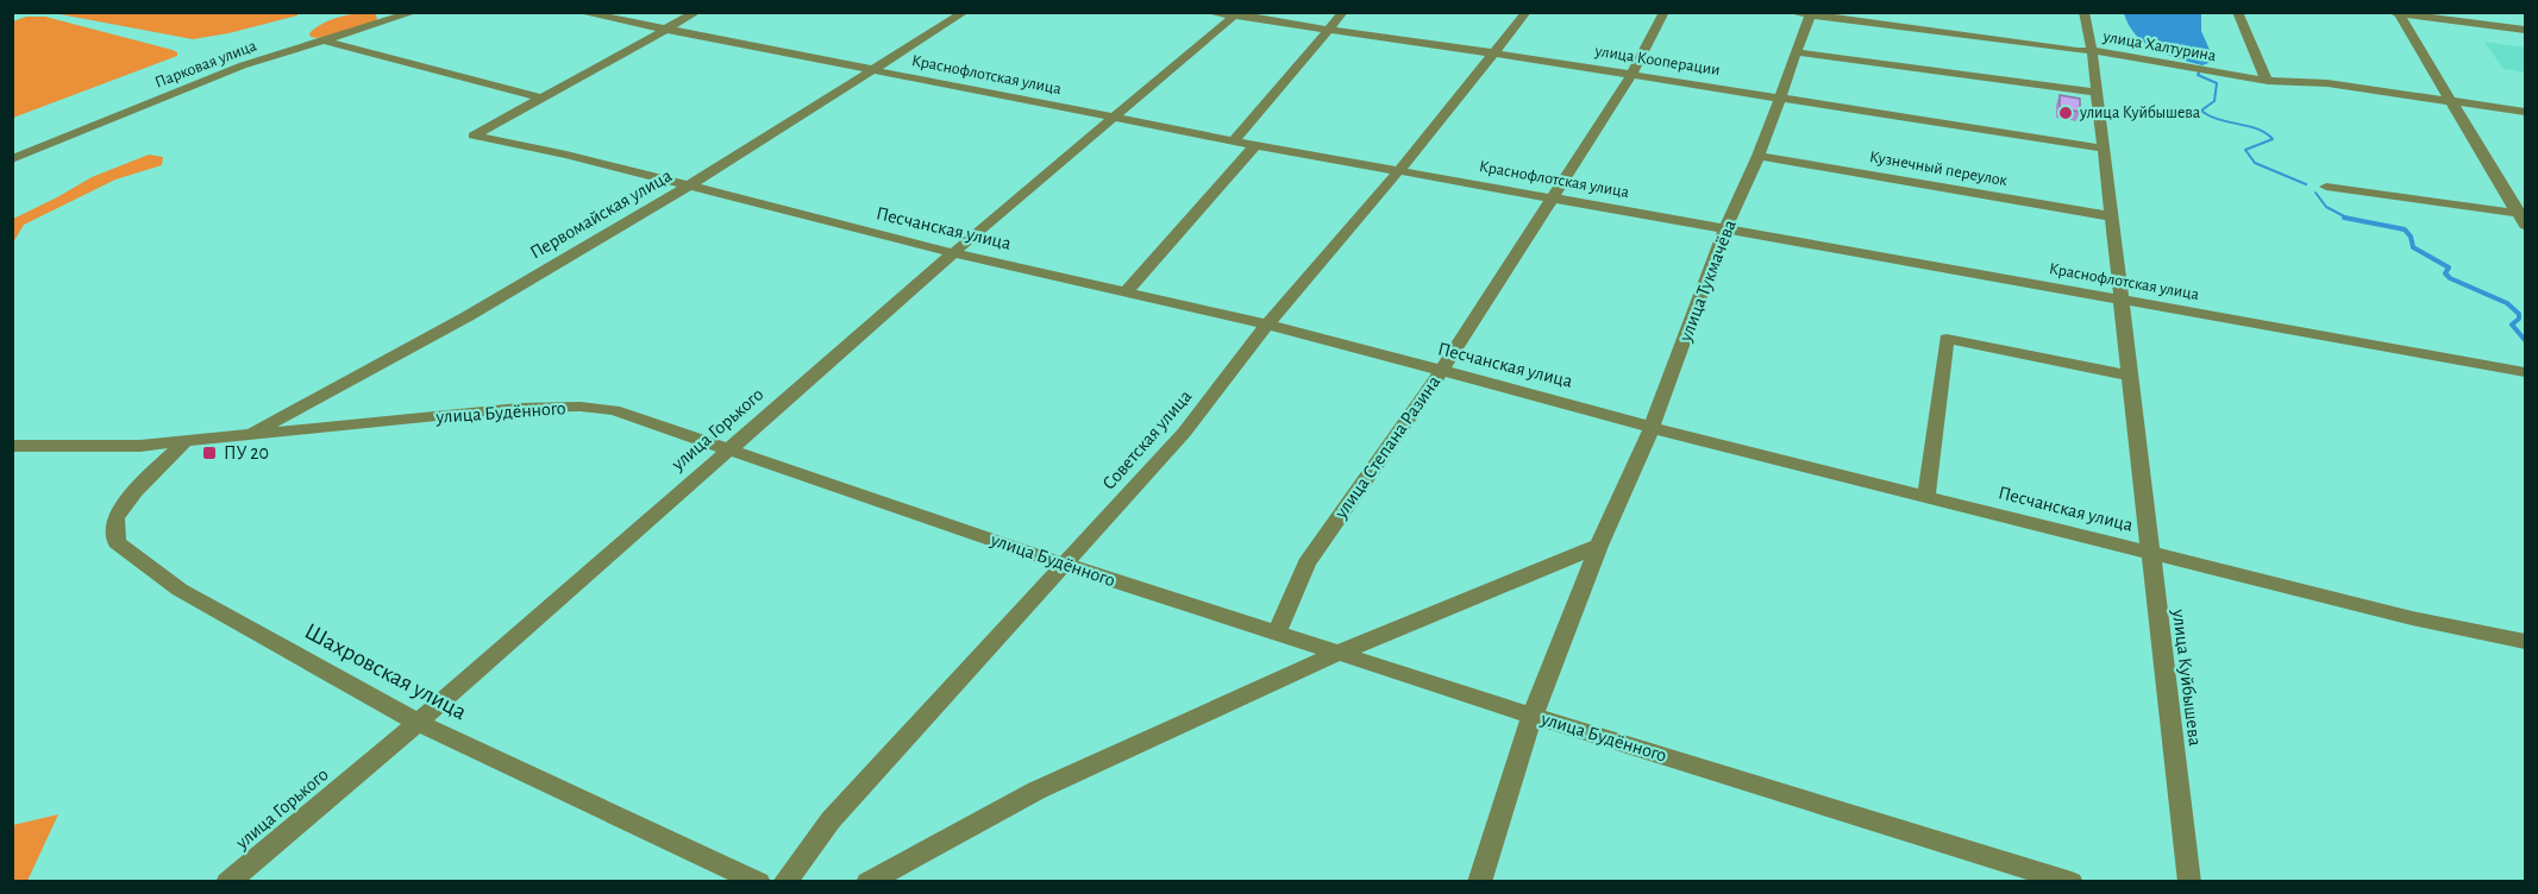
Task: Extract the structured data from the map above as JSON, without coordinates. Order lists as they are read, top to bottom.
{
  "streets": {
    "street": [
      "улица Халтурина",
      "улица Кооперации",
      "Парковая улица",
      "Краснофлотская улица",
      "Кузнечный переулок",
      "Первомайская улица",
      "Песчанская улица",
      "улица Тукмачёва",
      "улица Будённого",
      "улица Горького",
      "Советская улица",
      "улица Степана Разина",
      "Шахровская улица",
      "улица Куйбышева"
    ]
  },
  "crossings": [
    ["улица Халтурина", "улица Тукмачёва"],
    ["улица Халтурина", "улица Куйбышева"],
    ["улица Кооперации", "улица Тукмачёва"],
    ["улица Кооперации", "улица Горького"],
    ["улица Кооперации", "Советская улица"],
    ["улица Кооперации", "улица Степана Разина"],
    ["улица Кооперации", "улица Куйбышева"],
    ["Краснофлотская улица", "Первомайская улица"],
    ["Краснофлотская улица", "улица Тукмачёва"],
    ["Краснофлотская улица", "улица Горького"],
    ["Краснофлотская улица", "Советская улица"],
    ["Краснофлотская улица", "улица Степана Разина"],
    ["Краснофлотская улица", "улица Куйбышева"],
    ["Кузнечный переулок", "улица Тукмачёва"],
    ["Кузнечный переулок", "улица Куйбышева"],
    ["Первомайская улица", "Песчанская улица"],
    ["Первомайская улица", "улица Будённого"],
    ["Песчанская улица", "улица Тукмачёва"],
    ["Песчанская улица", "улица Горького"],
    ["Песчанская улица", "Советская улица"],
    ["Песчанская улица", "улица Степана Разина"],
    ["Песчанская улица", "улица Куйбышева"],
    ["улица Тукмачёва", "улица Будённого"],
    ["улица Будённого", "улица Горького"],
    ["улица Будённого", "Советская улица"],
    ["улица Будённого", "улица Степана Разина"],
    ["улица Будённого", "Шахровская улица"],
    ["улица Горького", "Шахровская улица"]
  ],
  "places": {
    "other": ["улица Куйбышева"],
    "transit": ["ПУ 20"]
  }
}
